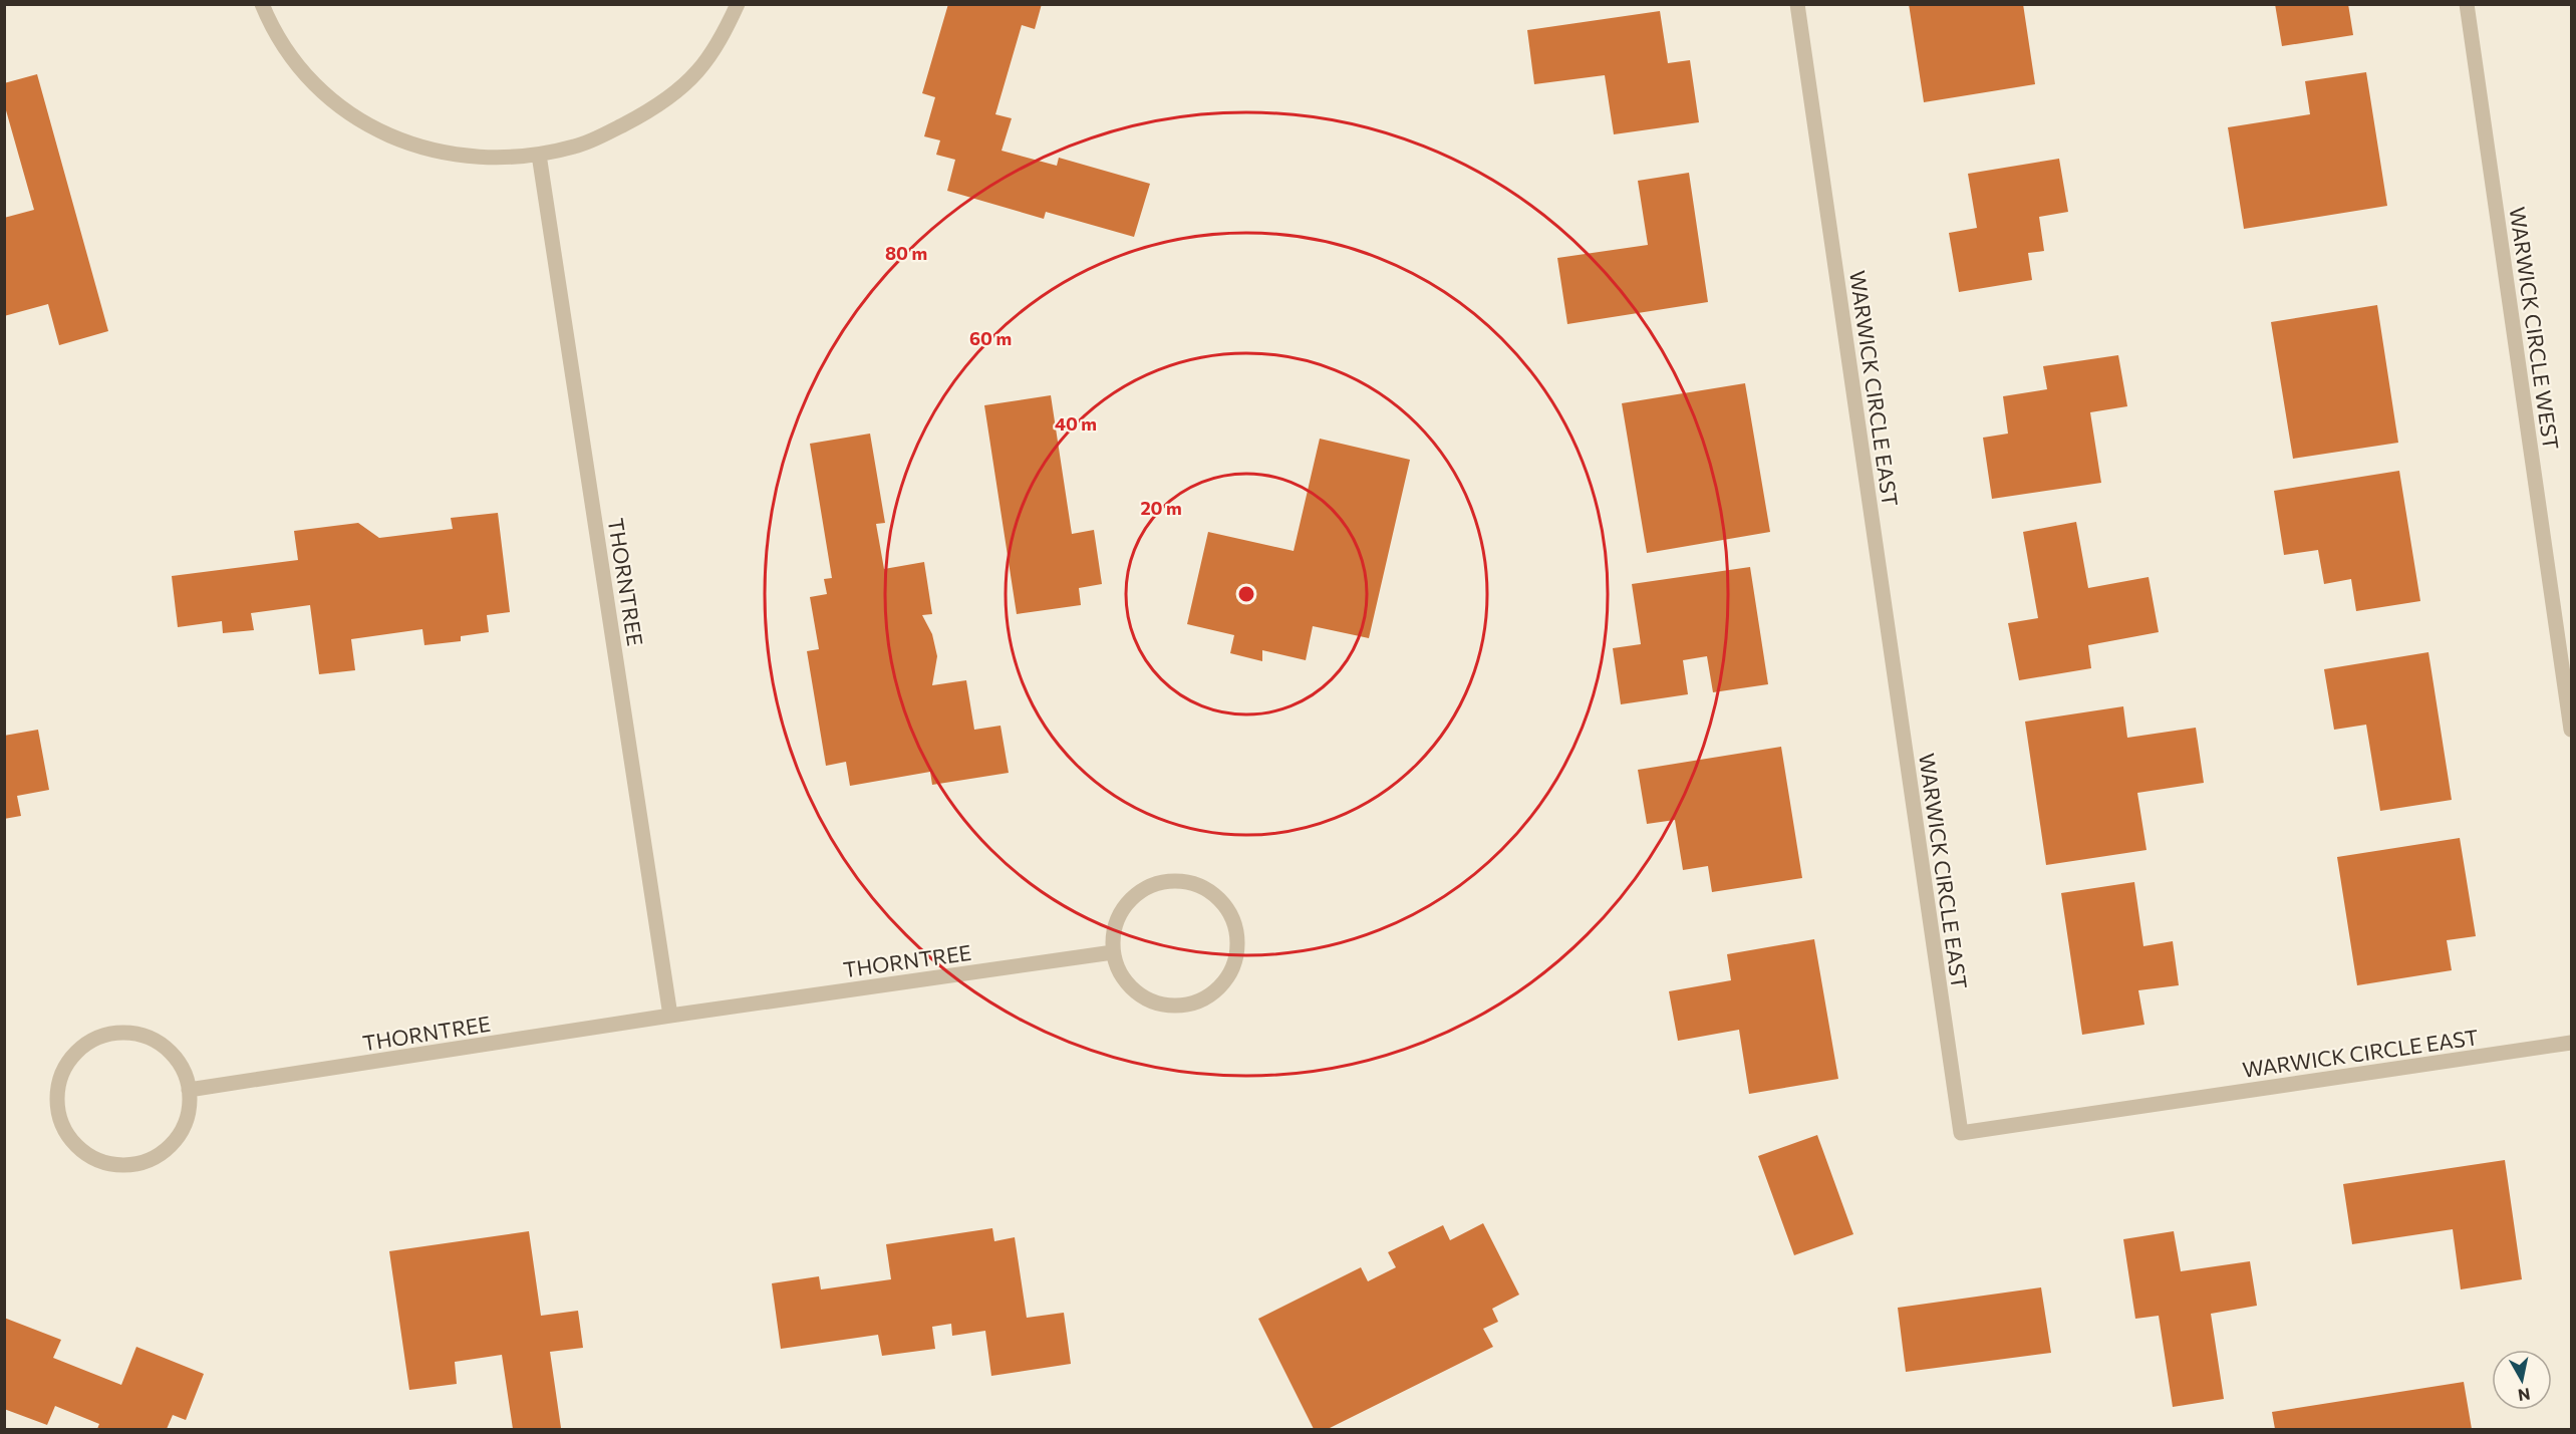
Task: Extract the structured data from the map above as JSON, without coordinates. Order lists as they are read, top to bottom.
{
  "streets": {
    "street": ["WARWICK CIRCLE WEST", "WARWICK CIRCLE EAST", "THORNTREE"]
  },
  "north": "bottom",
  "rings": [
    "80 m",
    "60 m",
    "40 m",
    "20 m"
  ]
}
